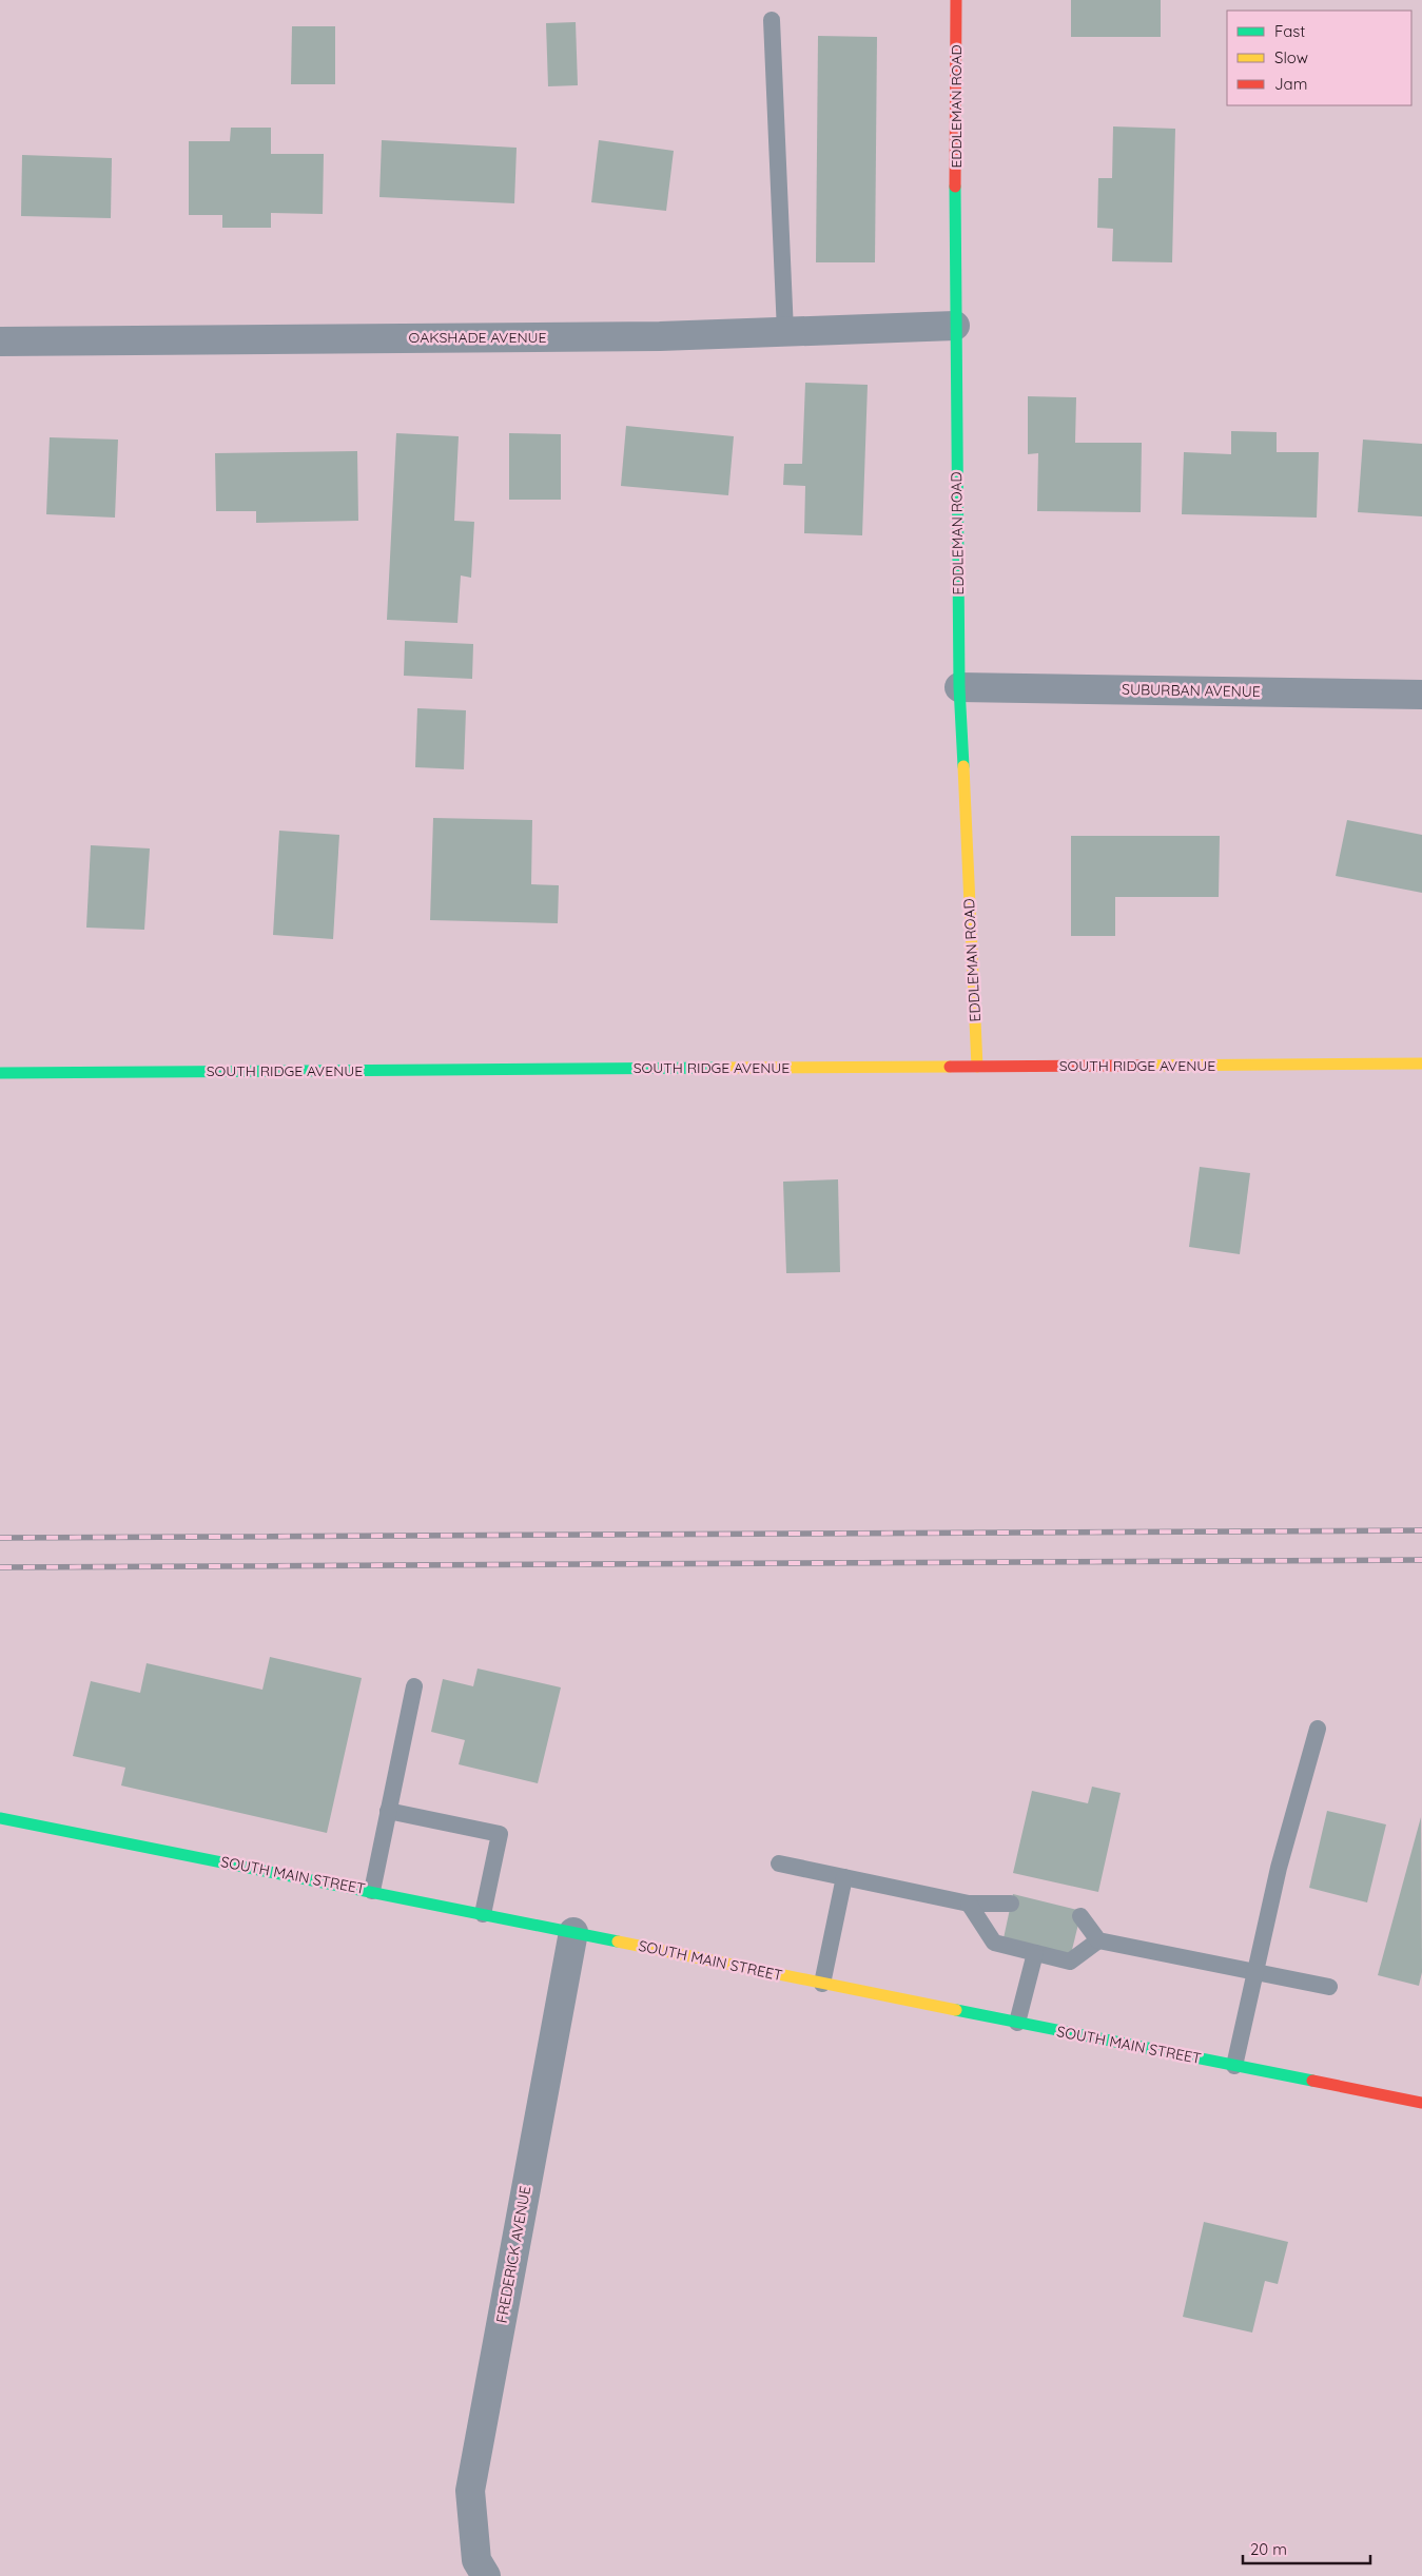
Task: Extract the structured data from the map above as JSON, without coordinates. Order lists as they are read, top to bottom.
{
  "streets": {
    "street": [
      "EDDLEMAN ROAD",
      "OAKSHADE AVENUE",
      "SUBURBAN AVENUE",
      "SOUTH RIDGE AVENUE",
      "SOUTH MAIN STREET",
      "FREDERICK AVENUE"
    ]
  },
  "crossings": [
    ["EDDLEMAN ROAD", "OAKSHADE AVENUE"],
    ["EDDLEMAN ROAD", "SUBURBAN AVENUE"],
    ["EDDLEMAN ROAD", "SOUTH RIDGE AVENUE"],
    ["SOUTH MAIN STREET", "FREDERICK AVENUE"]
  ],
  "legend": ["Fast", "Slow", "Jam"],
  "scale_bar": "20 m"
}
